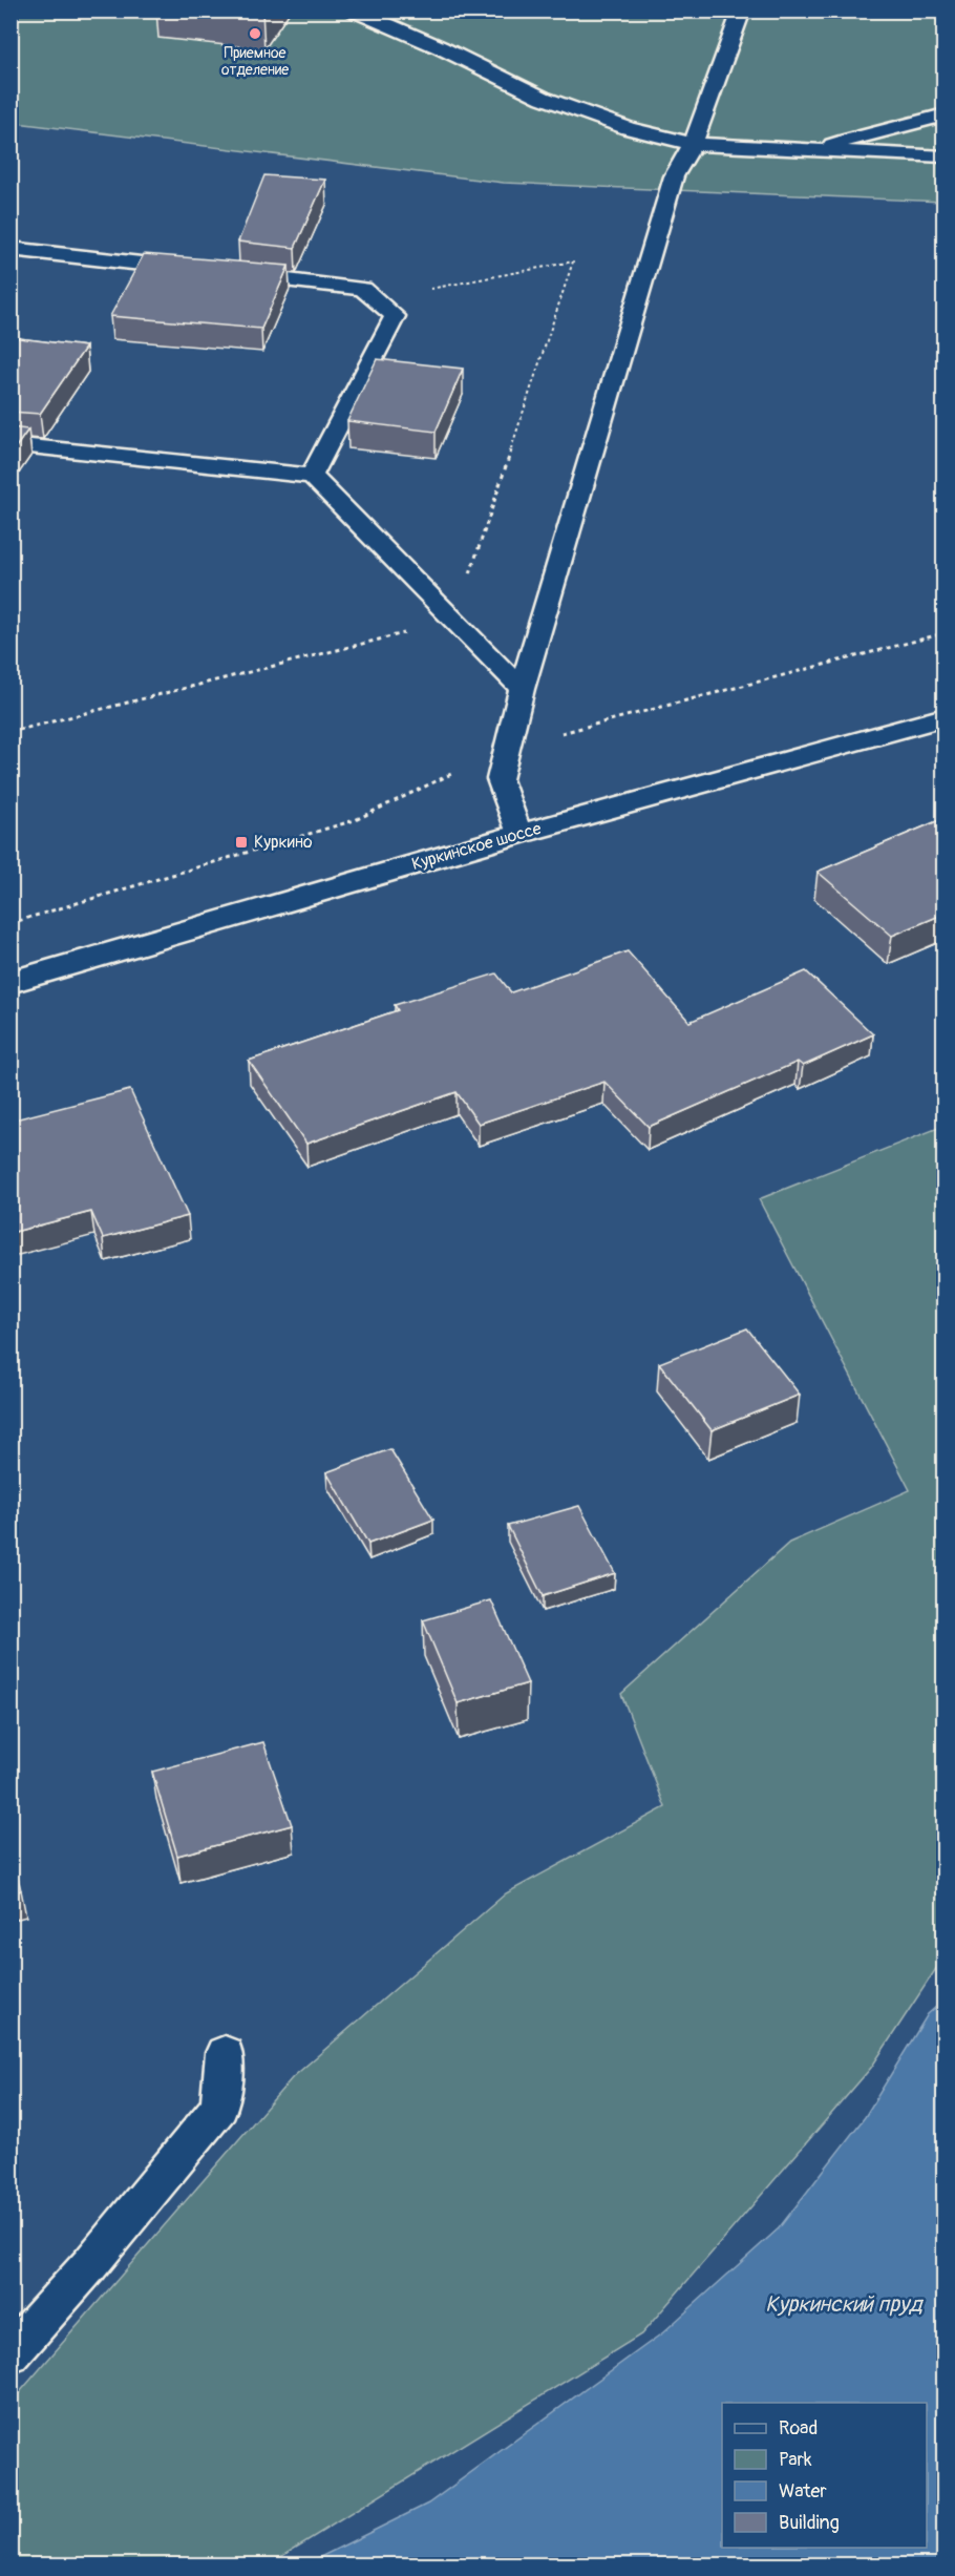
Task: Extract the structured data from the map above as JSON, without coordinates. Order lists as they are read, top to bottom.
{
  "streets": {
    "main road": ["Куркинское шоссе"]
  },
  "water": ["Куркинский пруд"],
  "places": {
    "other": ["Приемное отделение"],
    "transit": ["Куркино"]
  },
  "legend": [
    "Road",
    "Park",
    "Water",
    "Building"
  ]
}
